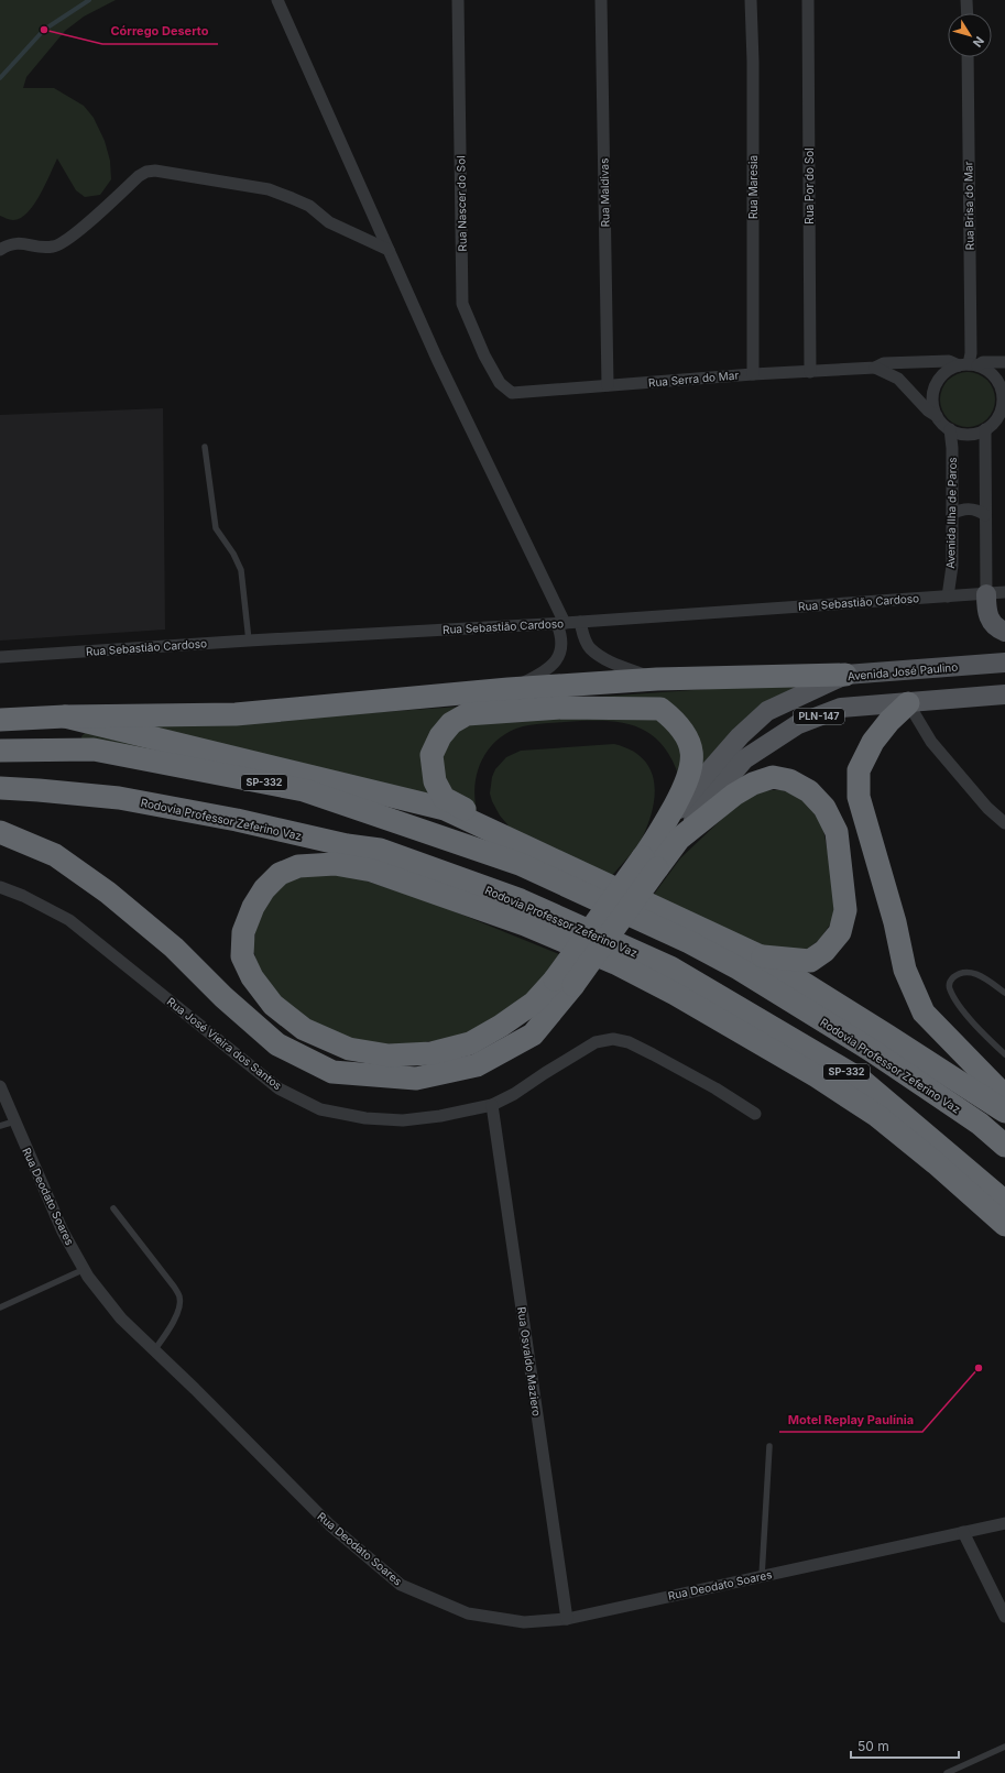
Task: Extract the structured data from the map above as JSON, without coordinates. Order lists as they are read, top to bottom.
{
  "streets": {
    "highway": ["SP-332", "Rodovia Professor Zeferino Vaz"],
    "main road": ["Avenida José Paulino", "PLN-147"],
    "street": [
      "Rua Por do Sol",
      "Rua Maresia",
      "Rua Maldivas",
      "Rua Nascer do Sol",
      "Rua Brisa do Mar",
      "Rua Serra do Mar",
      "Avenida Ilha de Paros",
      "Rua Sebastião Cardoso",
      "Rua José Vieira dos Santos",
      "Rua Deodato Soares",
      "Rua Osvaldo Maziero"
    ]
  },
  "crossings": [
    ["Rua Por do Sol", "Rua Serra do Mar"],
    ["Rua Maresia", "Rua Serra do Mar"],
    ["Rua Maldivas", "Rua Serra do Mar"],
    ["Rua Nascer do Sol", "Rua Serra do Mar"],
    ["Rua Brisa do Mar", "Rua Serra do Mar"],
    ["Rua Brisa do Mar", "Avenida Ilha de Paros"],
    ["Rua Serra do Mar", "Avenida Ilha de Paros"],
    ["Avenida Ilha de Paros", "Rua Sebastião Cardoso"],
    ["Rua José Vieira dos Santos", "Rua Osvaldo Maziero"],
    ["Rua Deodato Soares", "Rua Osvaldo Maziero"]
  ],
  "places": ["Córrego Deserto", "Motel Replay Paulínia"],
  "scale_bar": "50 m",
  "north": "bottom right"
}
